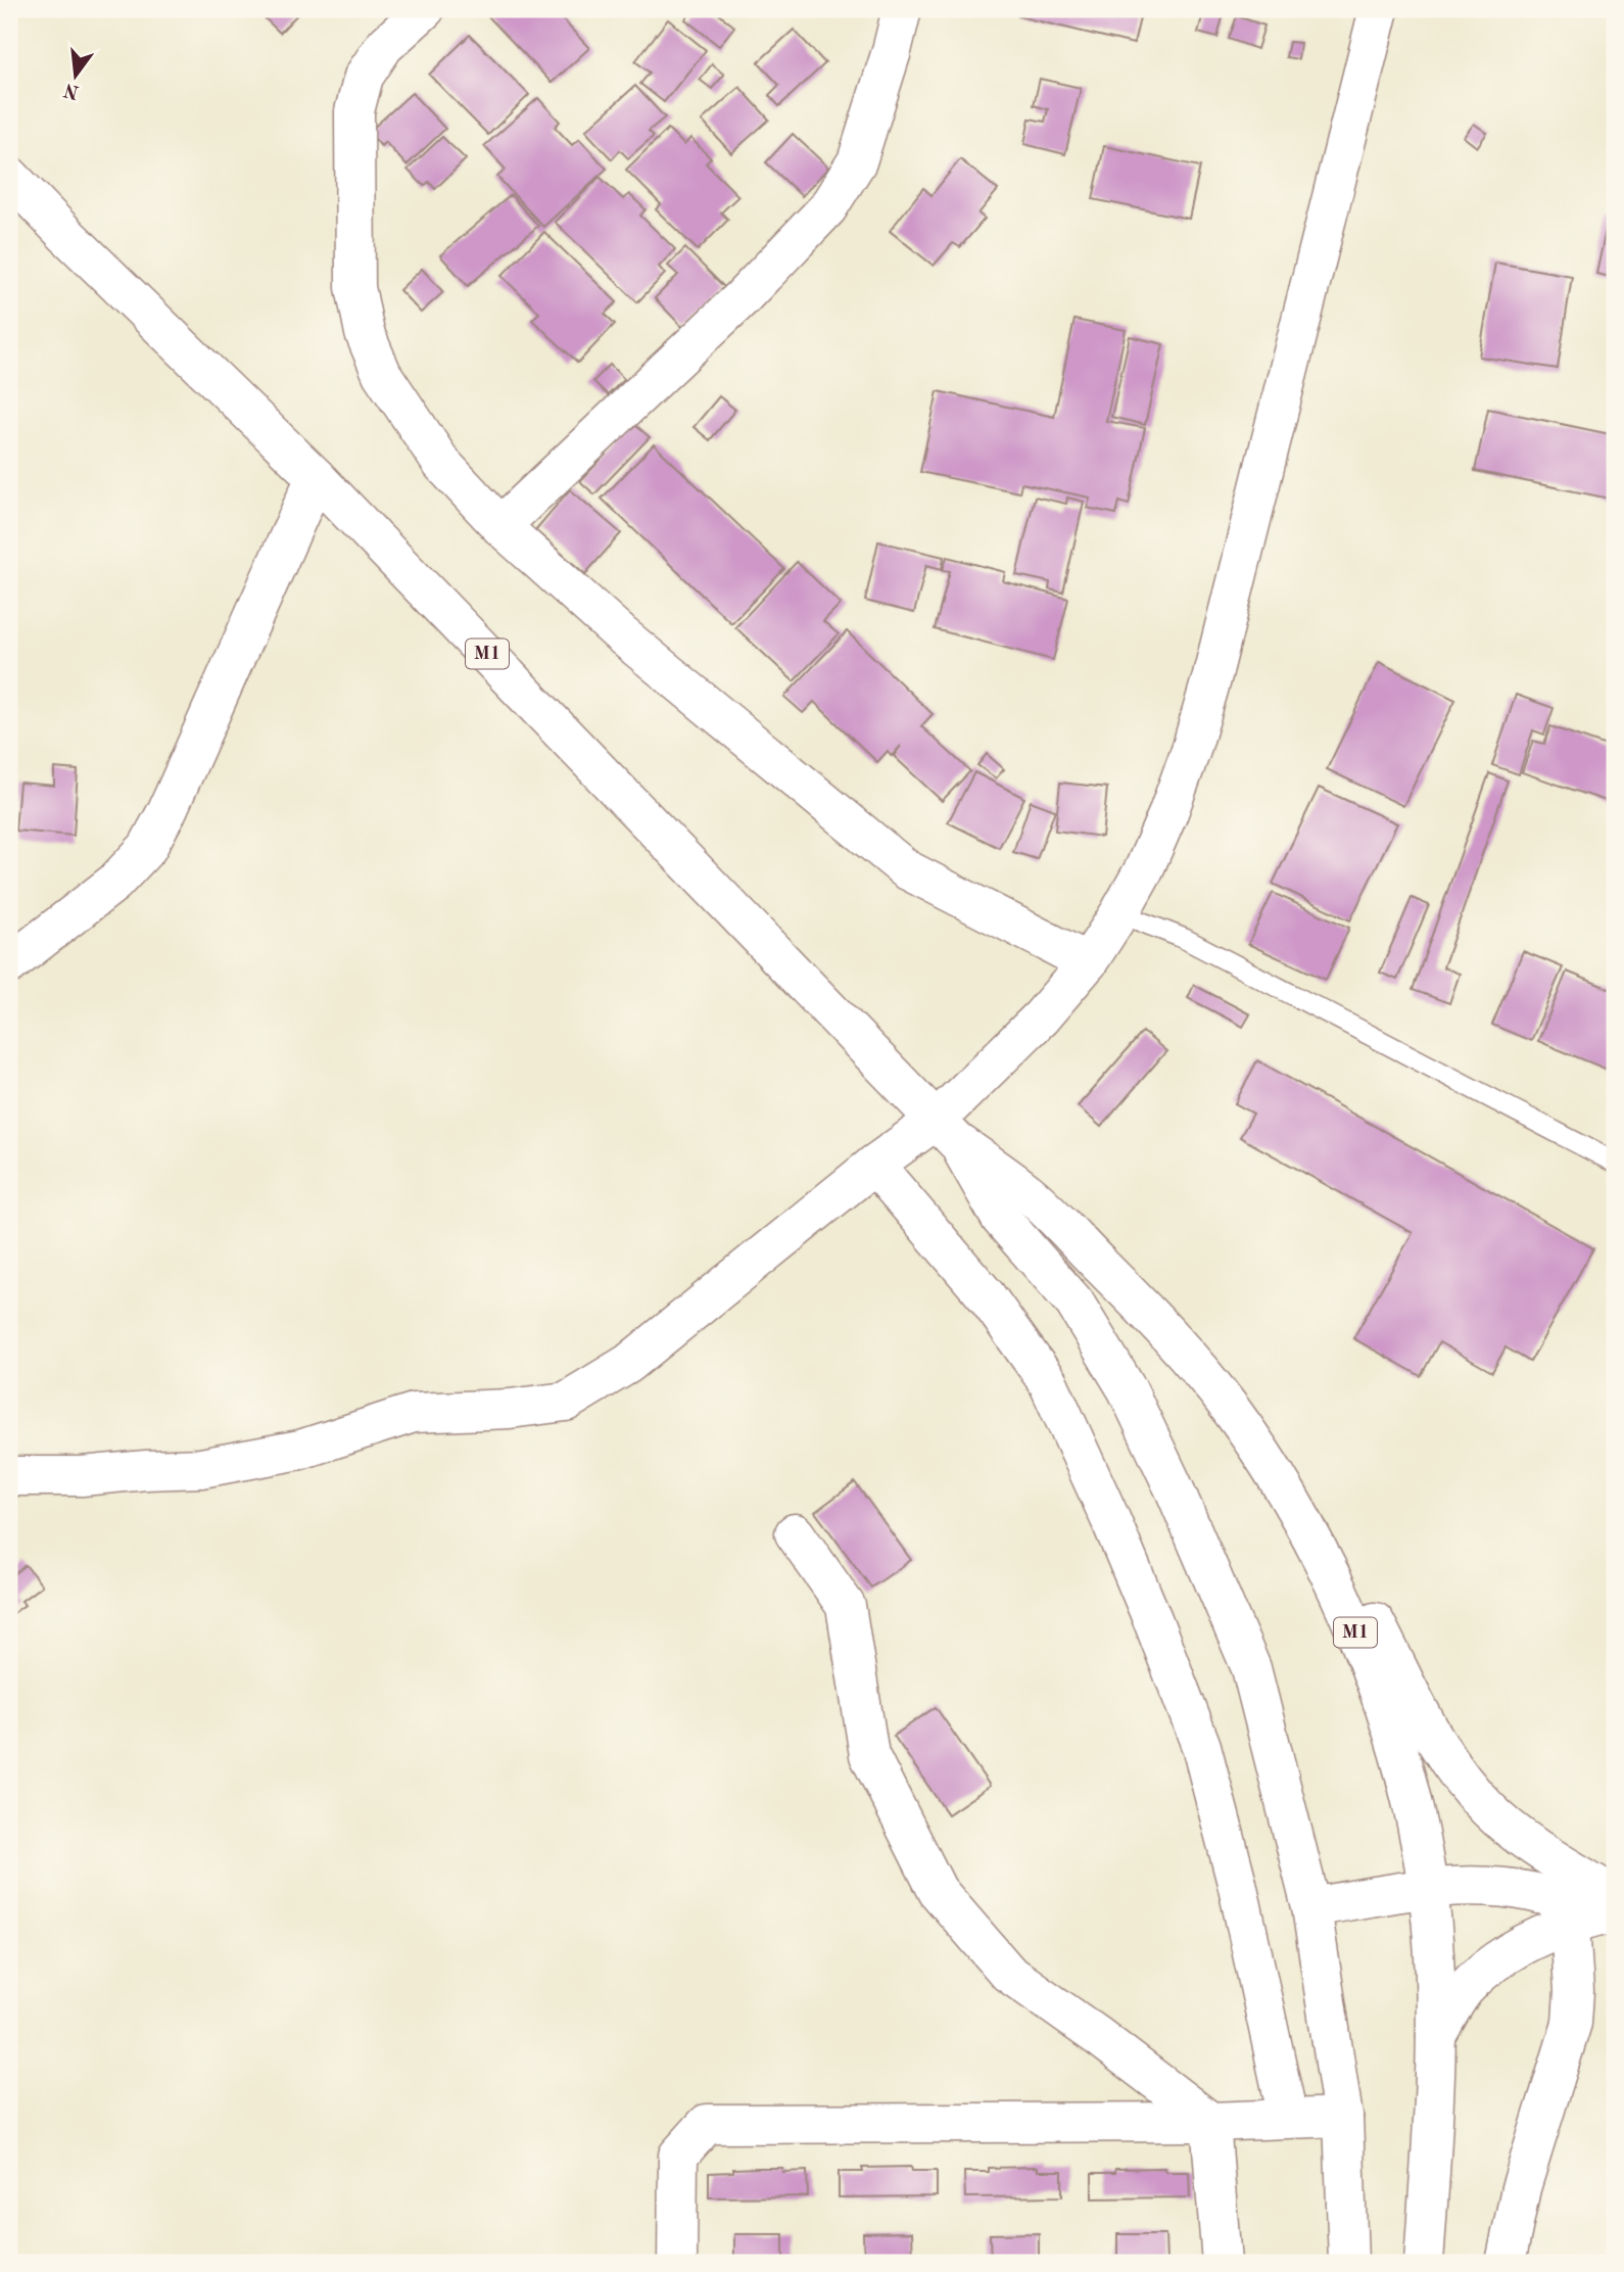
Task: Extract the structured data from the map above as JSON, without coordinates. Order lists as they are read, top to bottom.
{
  "streets": {
    "main road": ["M1"]
  },
  "north": "bottom"
}
